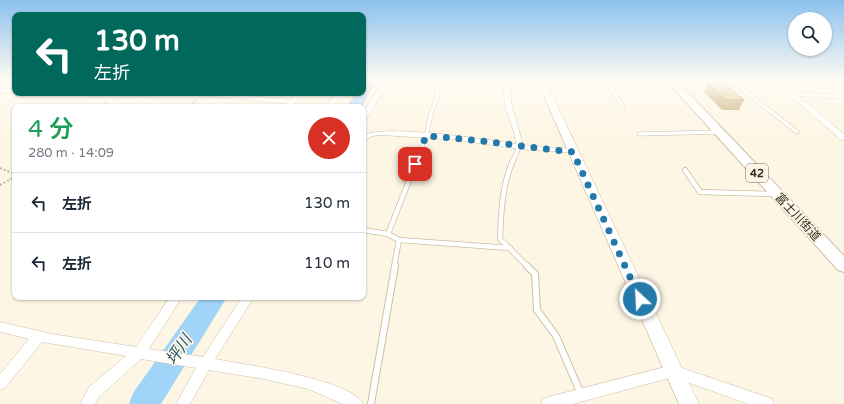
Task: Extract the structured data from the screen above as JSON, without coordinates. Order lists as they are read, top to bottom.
{
  "streets": {
    "main road": ["42", "富士川街道"]
  },
  "water": ["坪川"],
  "page": {
    "turn": ["130 m", "左折"],
    "heading": ["4 分", "280 m · 14:09"],
    "list": [
      {
        "name": "左折",
        "value": "130 m"
      },
      {
        "name": "左折",
        "value": "110 m"
      }
    ]
  }
}
